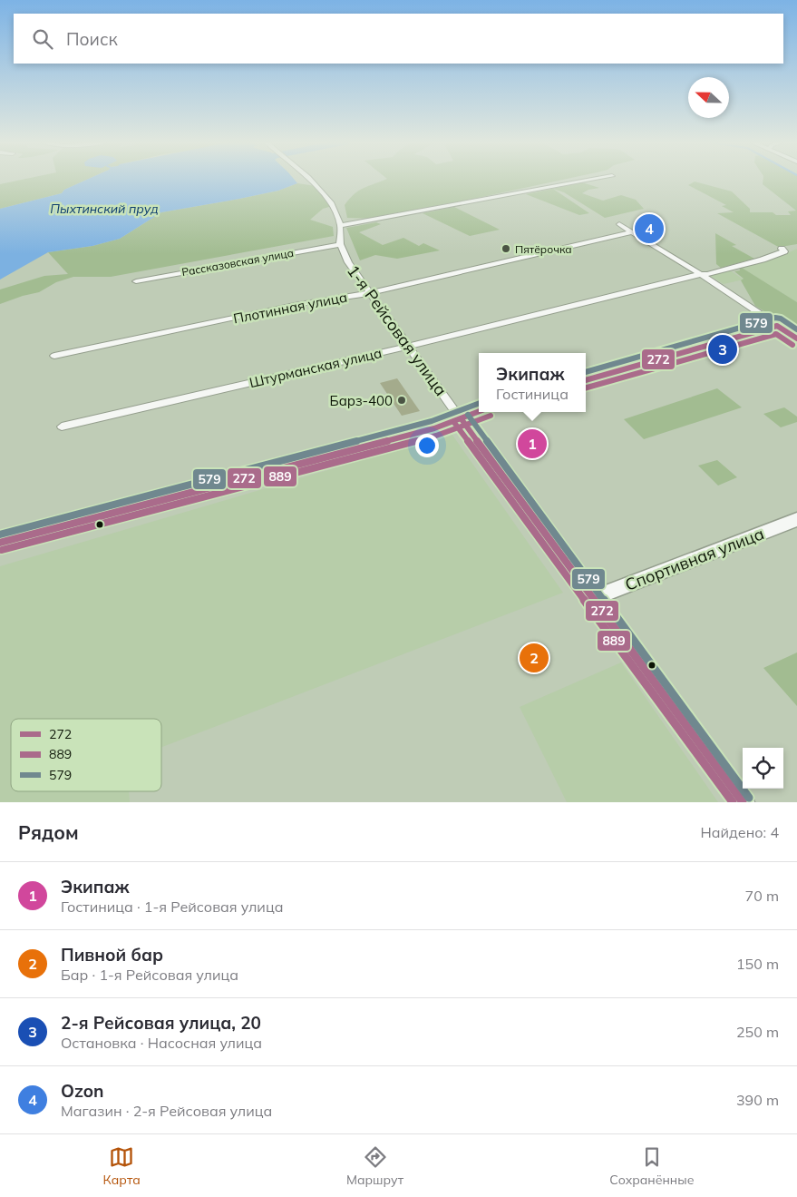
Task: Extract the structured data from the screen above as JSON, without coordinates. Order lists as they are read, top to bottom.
{
  "streets": {
    "street": [
      "Рассказовская улица",
      "Плотинная улица",
      "1-я Рейсовая улица",
      "Штурманская улица",
      "Спортивная улица"
    ]
  },
  "crossings": [
    ["Рассказовская улица", "1-я Рейсовая улица"],
    ["Плотинная улица", "1-я Рейсовая улица"],
    ["1-я Рейсовая улица", "Штурманская улица"],
    ["1-я Рейсовая улица", "Спортивная улица"]
  ],
  "water": ["Пыхтинский пруд"],
  "places": ["Пятёрочка", "Барз-400"],
  "lines": ["transit line 579", "transit line 272", "transit line 889"],
  "legend": ["272", "889", "579"],
  "north": "left",
  "page": {
    "search": "Поиск",
    "pins": [
      "4",
      "3",
      "1",
      "2"
    ],
    "popup": ["Экипаж", "Гостиница"],
    "heading": ["Рядом", "Найдено: 4"],
    "list": [
      {
        "mark": "1",
        "name": "Экипаж",
        "note": "Гостиница · 1-я Рейсовая улица",
        "value": "70 m"
      },
      {
        "mark": "2",
        "name": "Пивной бар",
        "note": "Бар · 1-я Рейсовая улица",
        "value": "150 m"
      },
      {
        "mark": "3",
        "name": "2-я Рейсовая улица, 20",
        "note": "Остановка · Насосная улица",
        "value": "250 m"
      },
      {
        "mark": "4",
        "name": "Ozon",
        "note": "Магазин · 2-я Рейсовая улица",
        "value": "390 m"
      }
    ],
    "nav": ["Карта", "Маршрут", "Сохранённые"]
  }
}
